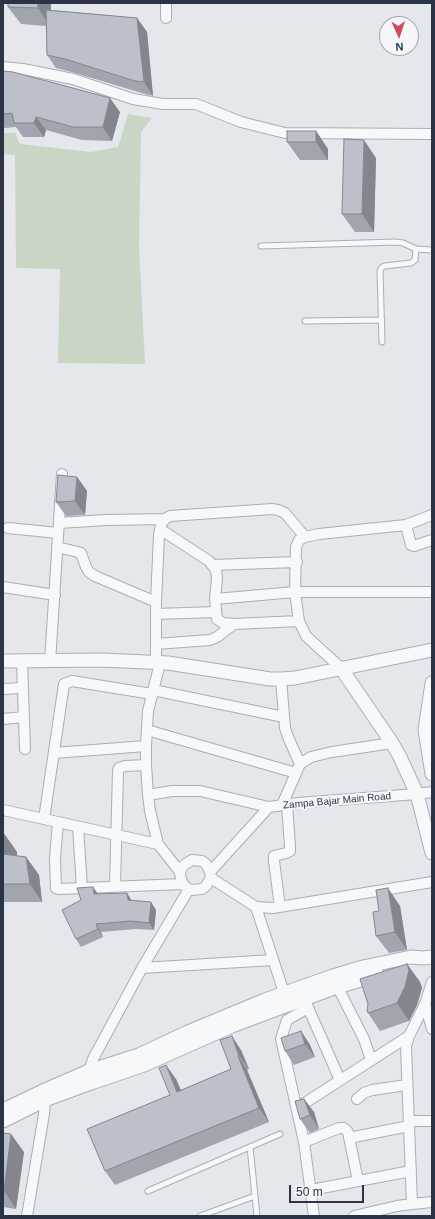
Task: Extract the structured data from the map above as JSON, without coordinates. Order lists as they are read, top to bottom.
{
  "streets": {
    "street": ["Zampa Bajar Main Road"]
  },
  "scale_bar": "50 m",
  "north": "bottom"
}
